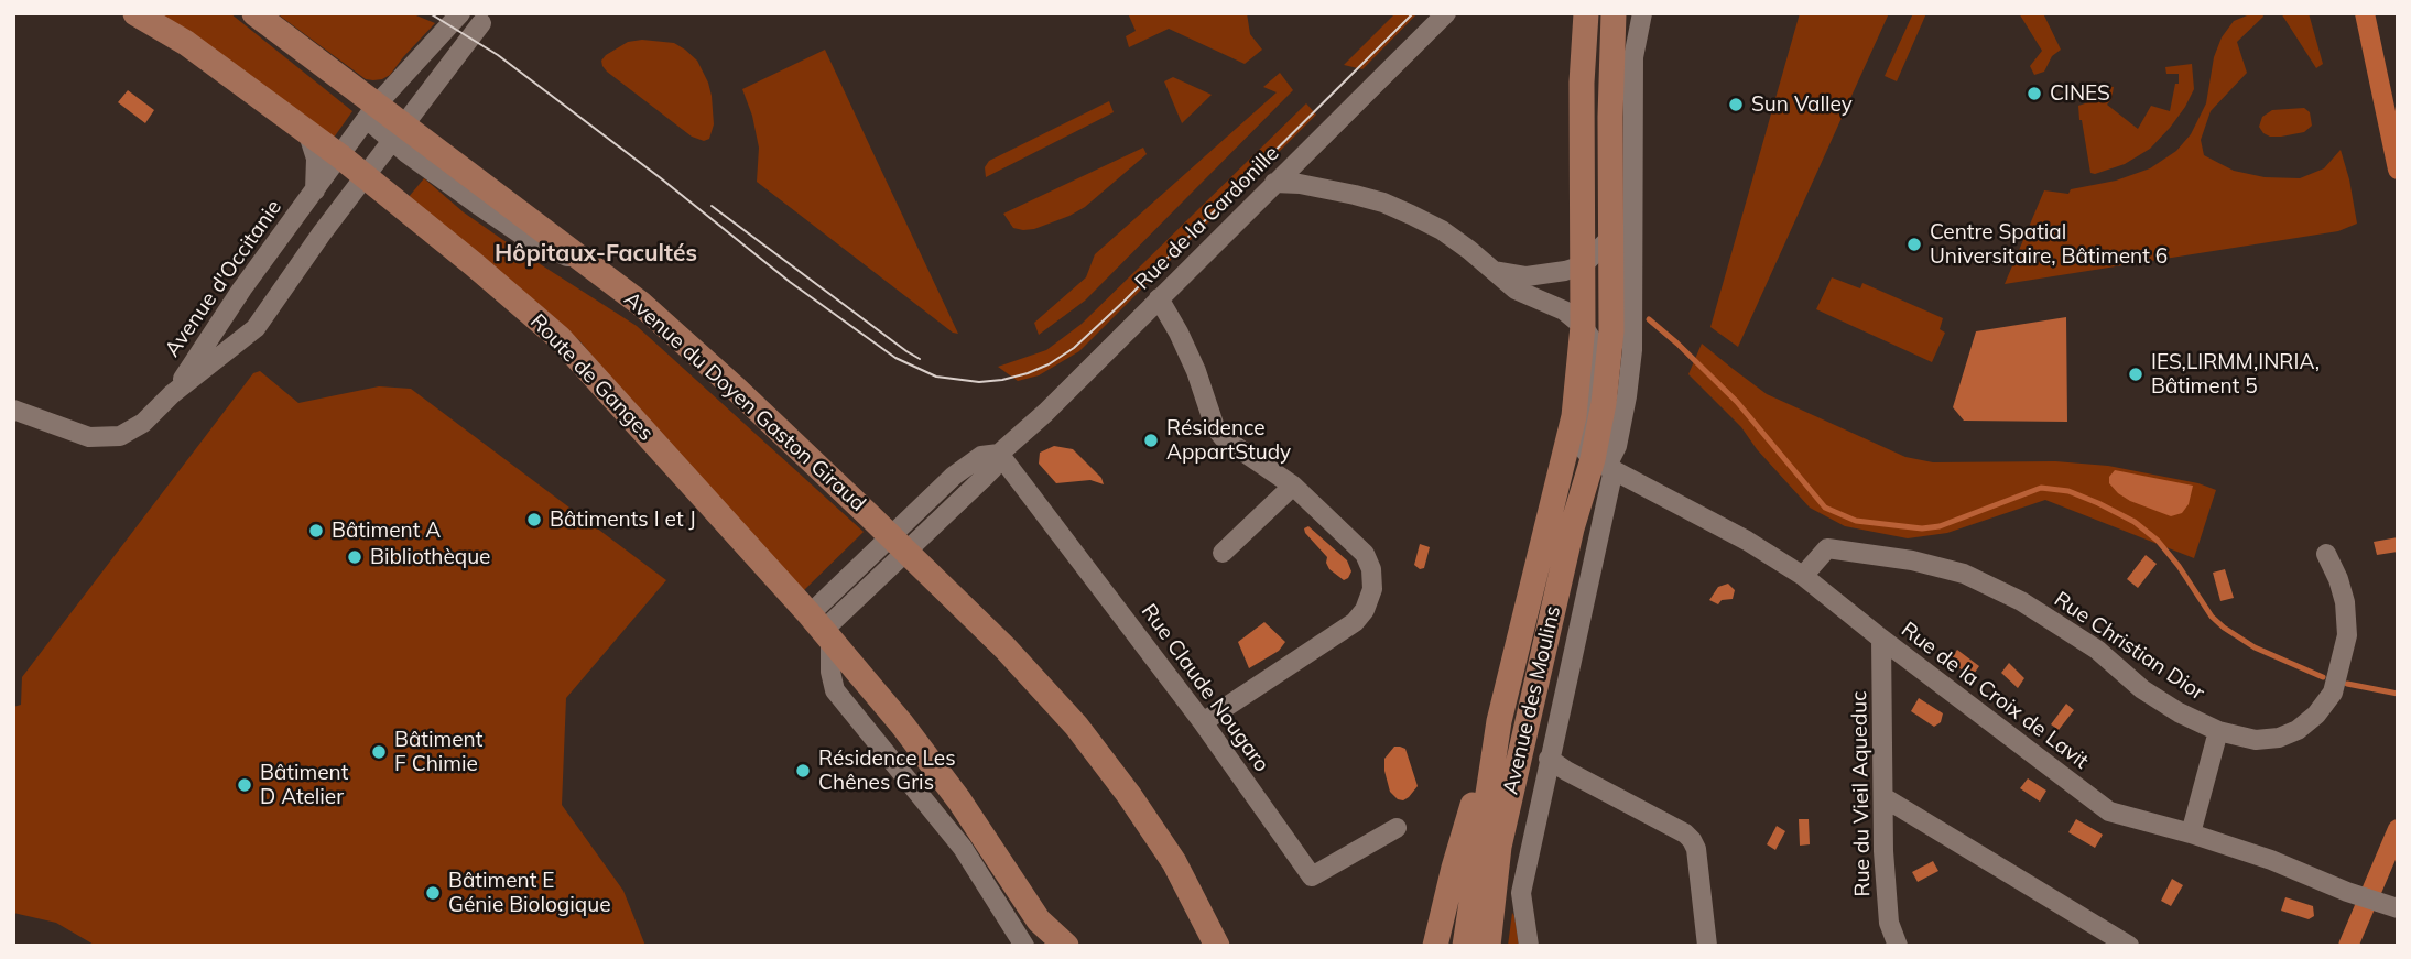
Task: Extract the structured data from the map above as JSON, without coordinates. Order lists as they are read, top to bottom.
{
  "streets": {
    "main road": ["Route de Ganges", "Avenue du Doyen Gaston Giraud", "Avenue des Moulins"],
    "street": [
      "Rue de la Cardonille",
      "Avenue d'Occitanie",
      "Rue Christian Dior",
      "Rue Claude Nougaro",
      "Rue de la Croix de Lavit",
      "Rue du Vieil Aqueduc"
    ]
  },
  "crossings": [
    ["Rue de la Cardonille", "Route de Ganges"],
    ["Rue de la Cardonille", "Avenue du Doyen Gaston Giraud"],
    ["Rue de la Cardonille", "Rue Claude Nougaro"],
    ["Avenue d'Occitanie", "Route de Ganges"],
    ["Avenue d'Occitanie", "Avenue du Doyen Gaston Giraud"],
    ["Rue Christian Dior", "Rue de la Croix de Lavit"],
    ["Rue de la Croix de Lavit", "Avenue des Moulins"],
    ["Rue de la Croix de Lavit", "Rue du Vieil Aqueduc"]
  ],
  "districts": ["Hôpitaux-Facultés"],
  "places": [
    "CINES",
    "Sun Valley",
    "Centre Spatial Universitaire, Bâtiment 6",
    "IES,LIRMM,INRIA, Bâtiment 5",
    "Résidence AppartStudy",
    "Bâtiments I et J",
    "Bâtiment A",
    "Bibliothèque",
    "Bâtiment F Chimie",
    "Résidence Les Chênes Gris",
    "Bâtiment D Atelier",
    "Bâtiment E Génie Biologique"
  ]
}
